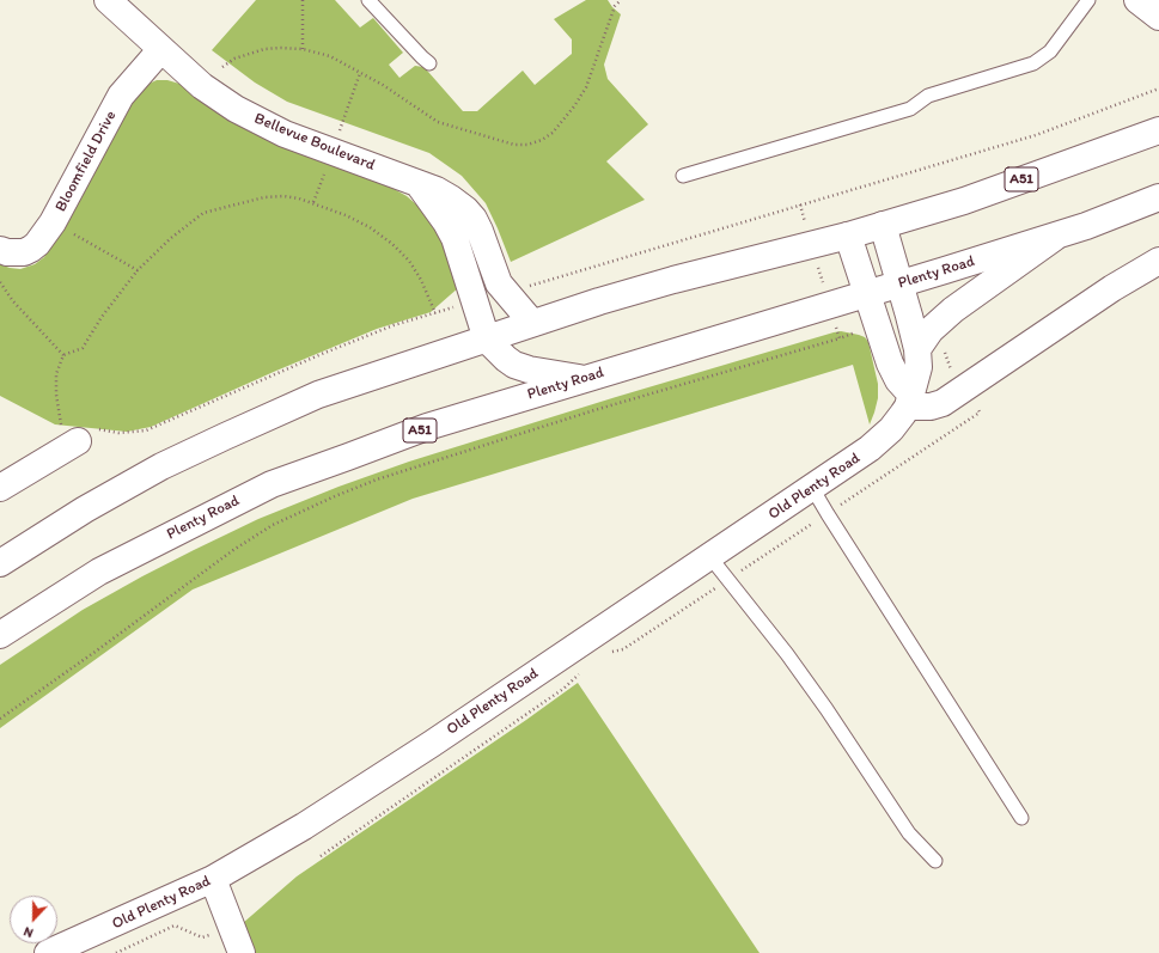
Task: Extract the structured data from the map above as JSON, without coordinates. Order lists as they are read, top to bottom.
{
  "streets": {
    "main road": [
      "Bellevue Boulevard",
      "Bloomfield Drive",
      "A51",
      "Plenty Road",
      "Old Plenty Road"
    ]
  },
  "crossings": [
    ["Bellevue Boulevard", "Bloomfield Drive"],
    ["Bellevue Boulevard", "A51"],
    ["A51", "Old Plenty Road"],
    ["Plenty Road", "Old Plenty Road"]
  ],
  "north": "bottom"
}
